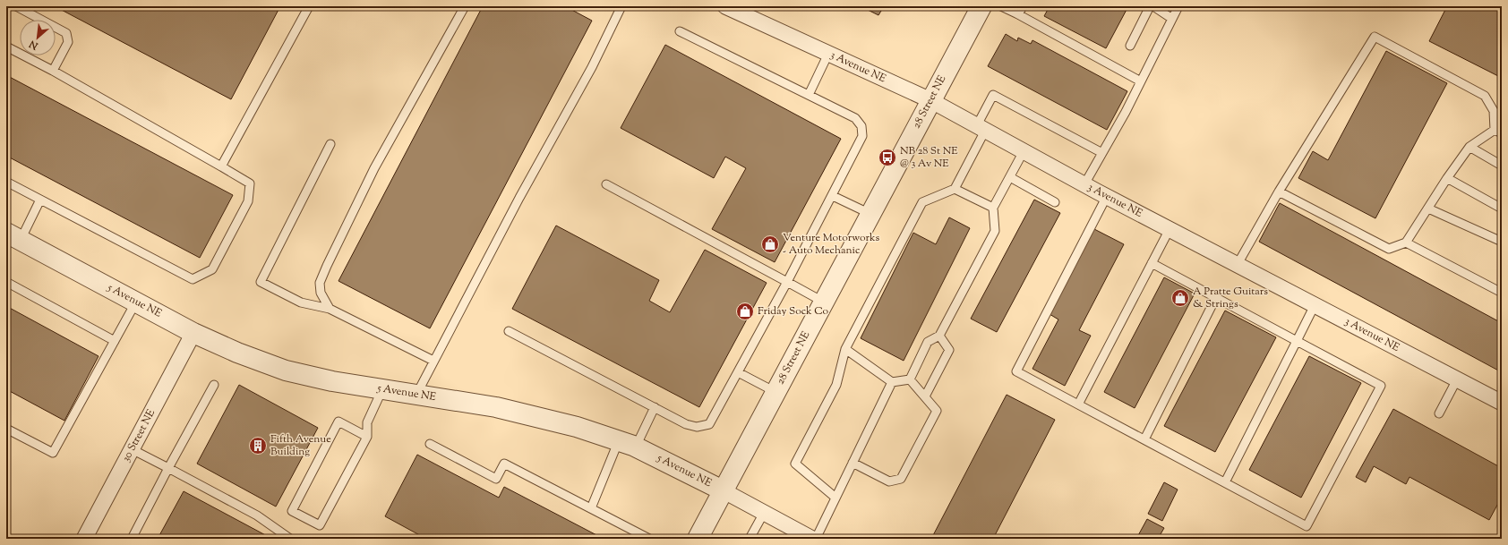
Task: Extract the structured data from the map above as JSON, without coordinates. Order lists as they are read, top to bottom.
{
  "streets": {
    "street": [
      "3 Avenue NE",
      "28 Street NE",
      "5 Avenue NE",
      "30 Street NE"
    ]
  },
  "crossings": [
    ["3 Avenue NE", "28 Street NE"],
    ["28 Street NE", "5 Avenue NE"],
    ["5 Avenue NE", "30 Street NE"]
  ],
  "places": {
    "bus stop": ["NB 28 St NE @ 3 Av NE"],
    "shop": ["Venture Motorworks - Auto Mechanic", "A Pratte Guitars & Strings", "Friday Sock Co"],
    "building": ["Fifth Avenue Building"]
  },
  "north": "bottom left"
}
